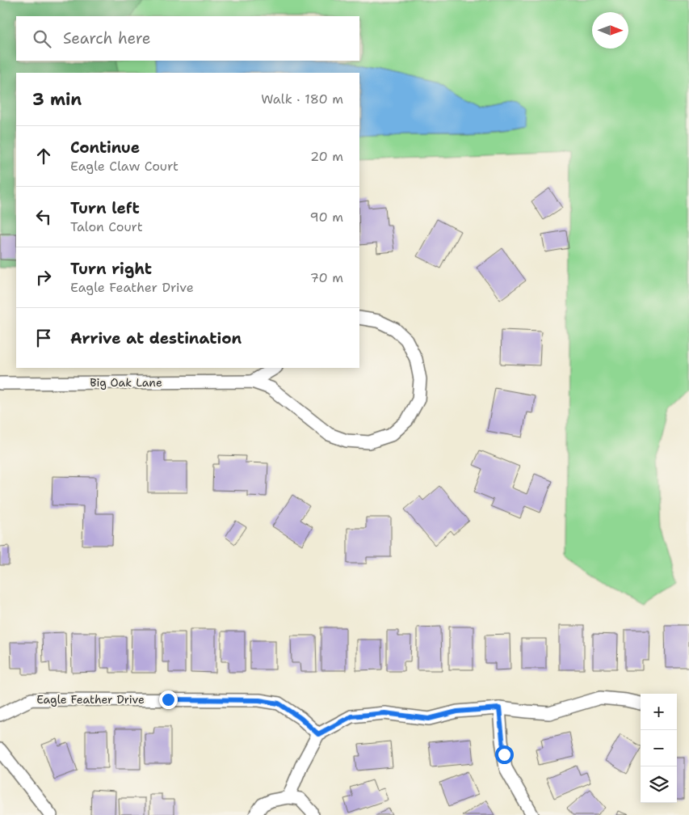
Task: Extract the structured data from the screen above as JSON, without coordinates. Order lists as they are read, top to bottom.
{
  "streets": {
    "street": ["Big Oak Lane", "Eagle Feather Drive"]
  },
  "north": "right",
  "page": {
    "search": "Search here",
    "heading": ["3 min", "Walk · 180 m"],
    "list": [
      ["Continue", "Eagle Claw Court", "20 m"],
      ["Turn left", "Talon Court", "90 m"],
      ["Turn right", "Eagle Feather Drive", "70 m"],
      "Arrive at destination"
    ],
    "map_buttons": ["+", "−"]
  }
}
